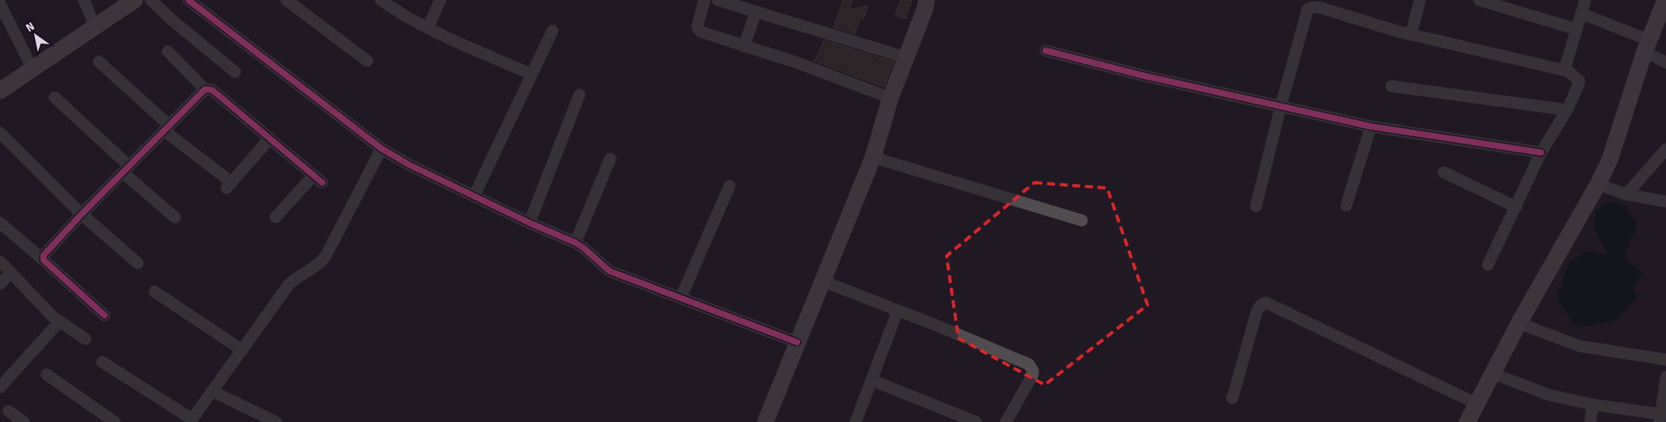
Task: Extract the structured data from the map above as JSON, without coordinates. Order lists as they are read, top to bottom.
{
  "north": "top left"
}
